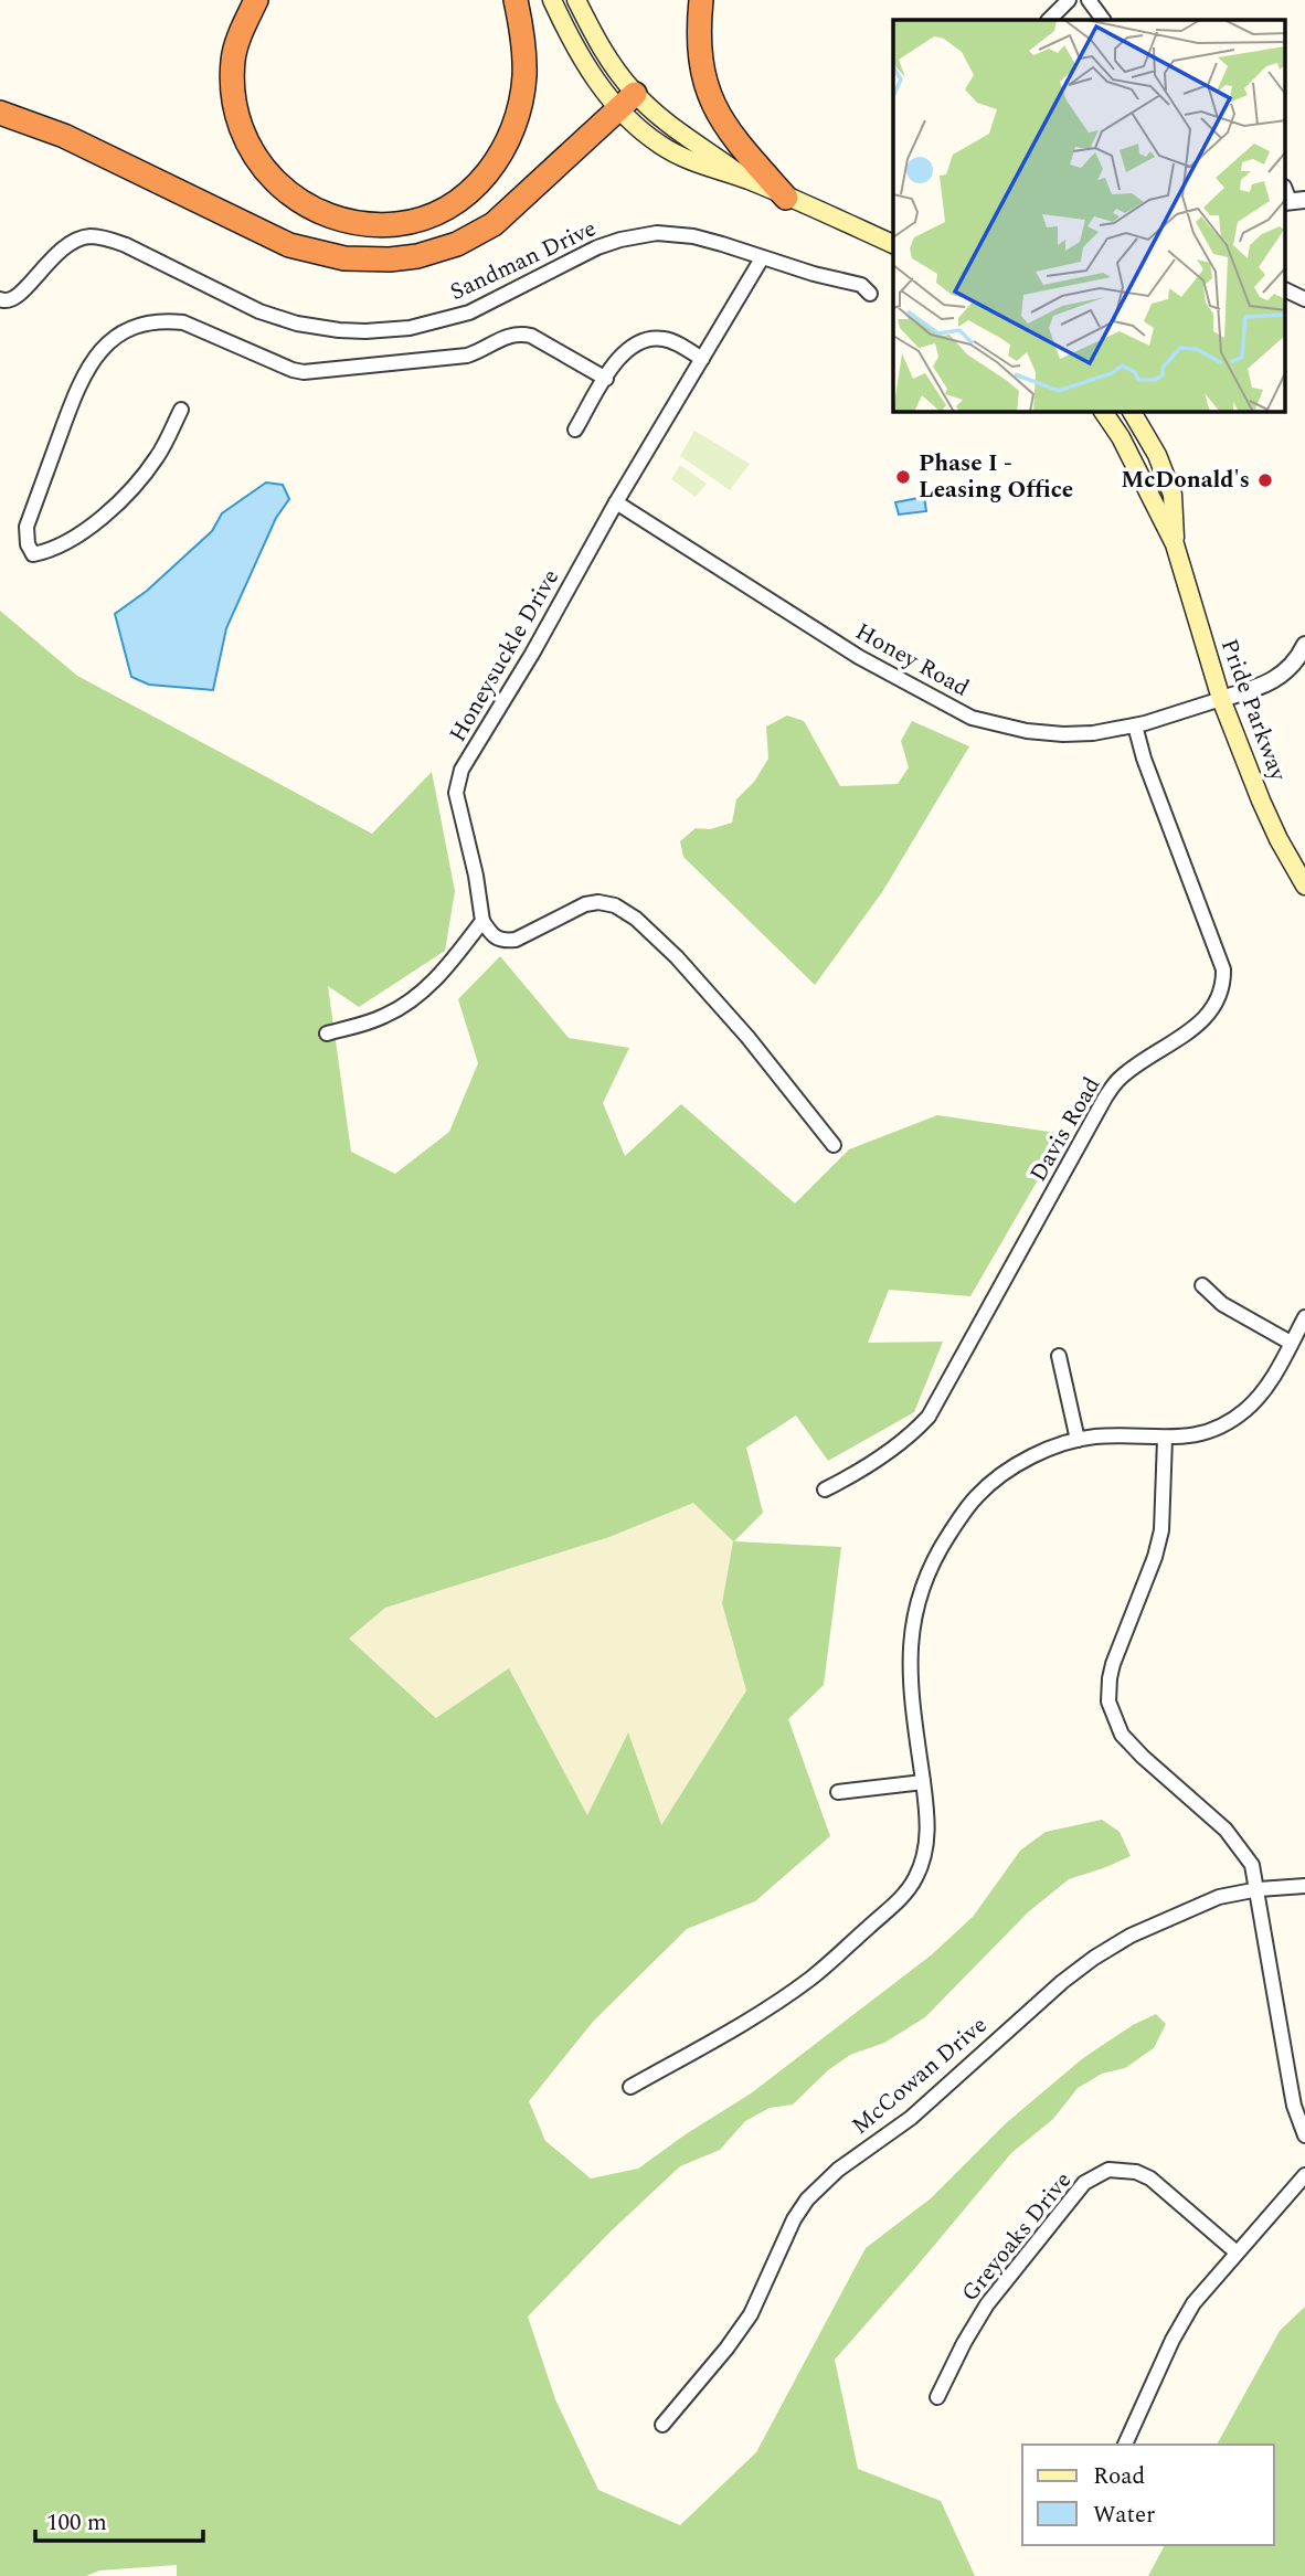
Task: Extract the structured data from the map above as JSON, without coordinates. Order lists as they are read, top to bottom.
{
  "streets": {
    "main road": ["Pride Parkway"],
    "street": [
      "Sandman Drive",
      "Honeysuckle Drive",
      "Honey Road",
      "Davis Road",
      "McCowan Drive",
      "Greyoaks Drive"
    ]
  },
  "crossings": [
    ["Sandman Drive", "Honeysuckle Drive"],
    ["Honeysuckle Drive", "Honey Road"],
    ["Honey Road", "Pride Parkway"],
    ["Honey Road", "Davis Road"]
  ],
  "places": ["Phase I - Leasing Office", "McDonald's"],
  "legend": ["Road", "Water"],
  "scale_bar": "100 m"
}
